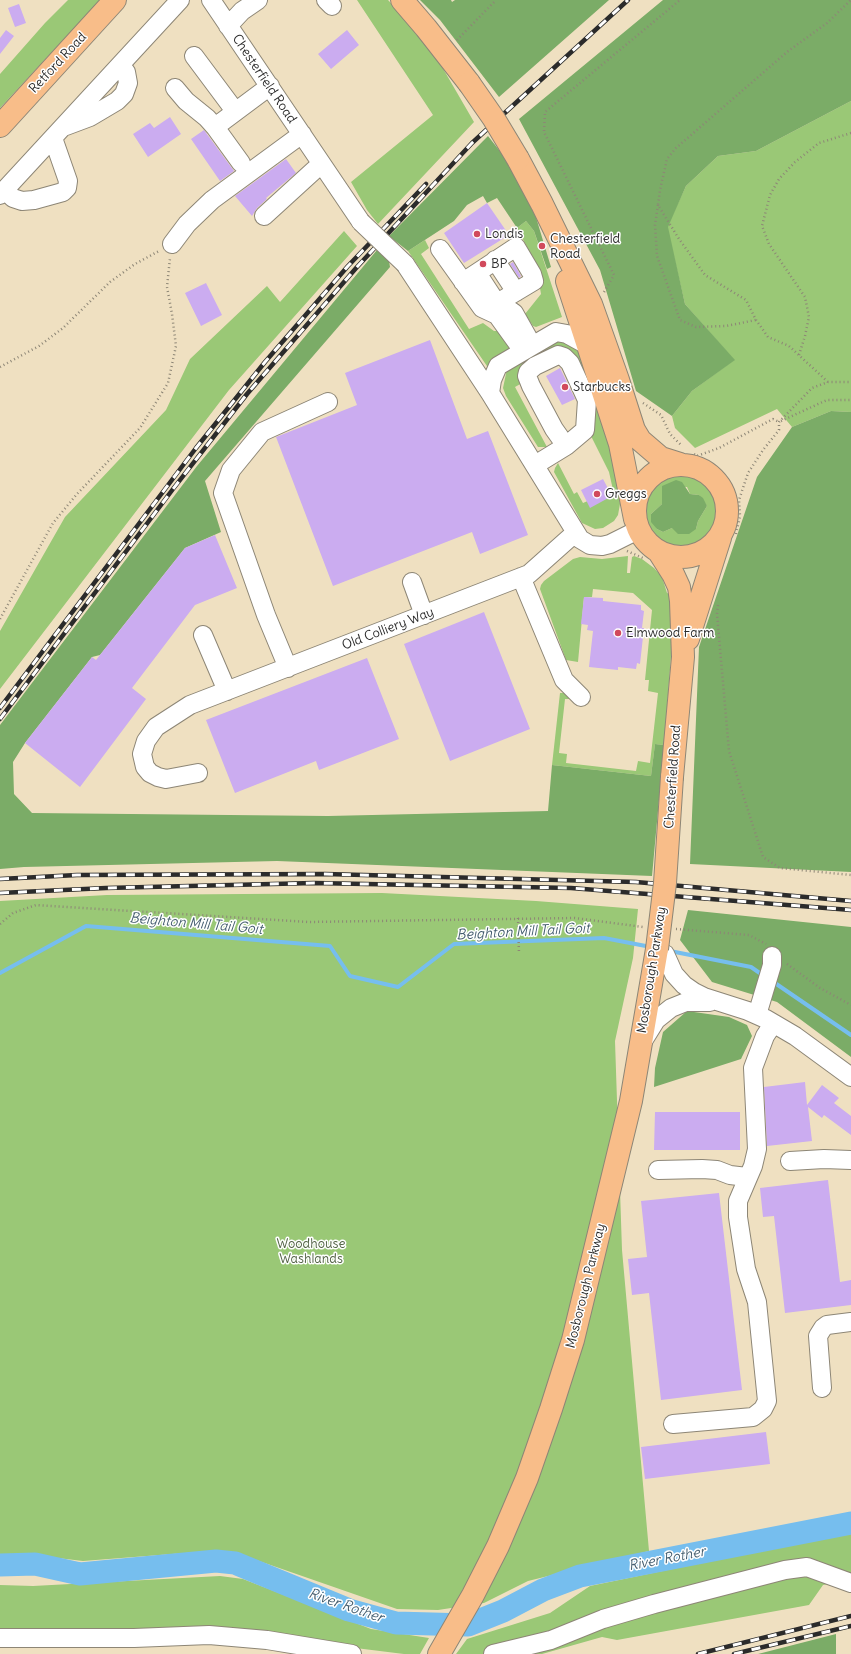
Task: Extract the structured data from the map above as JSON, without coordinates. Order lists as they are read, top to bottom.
{
  "streets": {
    "main road": ["Retford Road", "Chesterfield Road", "Mosborough Parkway"],
    "street": ["Old Colliery Way"]
  },
  "crossings": [
    ["Chesterfield Road", "Old Colliery Way"],
    ["Chesterfield Road", "Mosborough Parkway"]
  ],
  "water": ["Beighton Mill Tail Goit", "River Rother"],
  "parks": ["Woodhouse Washlands"],
  "places": [
    "Londis",
    "Chesterfield Road",
    "BP",
    "Starbucks",
    "Greggs",
    "Elmwood Farm"
  ]
}
